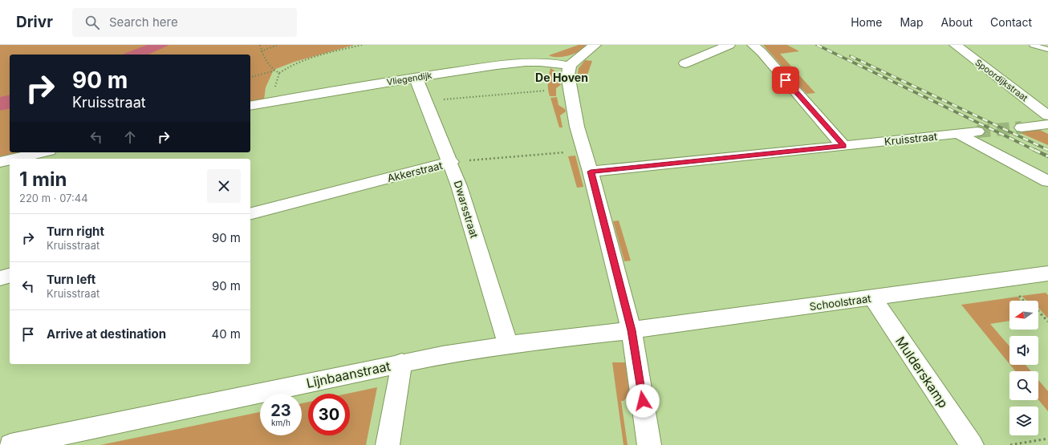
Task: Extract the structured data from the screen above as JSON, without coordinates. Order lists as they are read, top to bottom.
{
  "streets": {
    "street": [
      "Vliegendijk",
      "Spoordijkstraat",
      "Kruisstraat",
      "Akkerstraat",
      "Dwarsstraat",
      "Schoolstraat",
      "Mulderskamp",
      "Lijnbaanstraat"
    ]
  },
  "crossings": [
    ["Vliegendijk", "Dwarsstraat"],
    ["Akkerstraat", "Dwarsstraat"],
    ["Dwarsstraat", "Lijnbaanstraat"],
    ["Schoolstraat", "Mulderskamp"],
    ["Schoolstraat", "Lijnbaanstraat"]
  ],
  "districts": ["De Hoven"],
  "north": "left",
  "page": {
    "header": "Drivr",
    "search": "Search here",
    "nav": [
      "Home",
      "Map",
      "About",
      "Contact"
    ],
    "turn": ["90 m", "Kruisstraat"],
    "heading": ["1 min", "220 m · 07:44"],
    "list": [
      {
        "name": "Turn right",
        "note": "Kruisstraat",
        "value": "90 m"
      },
      {
        "name": "Turn left",
        "note": "Kruisstraat",
        "value": "90 m"
      },
      {
        "name": "Arrive at destination",
        "value": "40 m"
      }
    ],
    "speed": "23 km/h",
    "limit": "30"
  }
}
